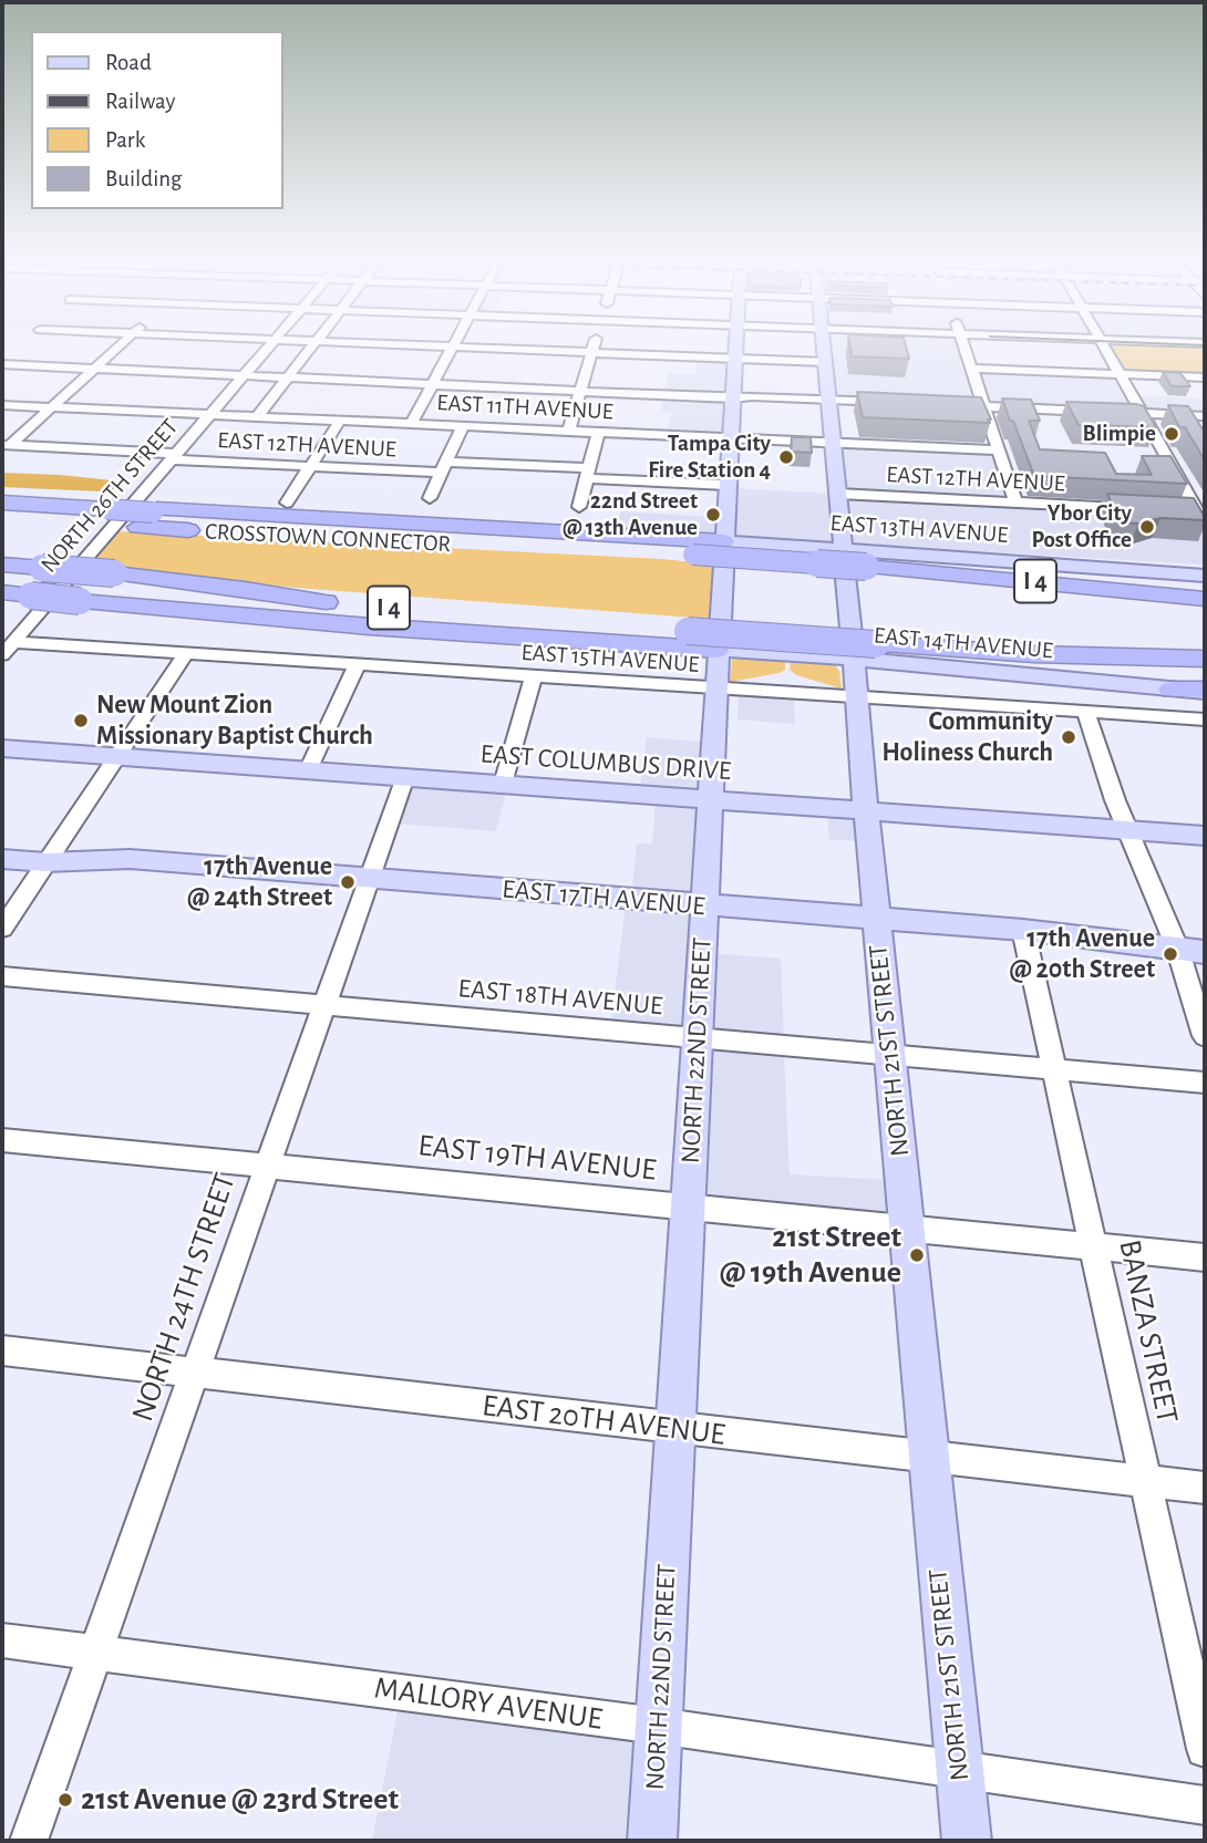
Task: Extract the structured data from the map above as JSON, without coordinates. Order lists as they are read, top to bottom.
{
  "streets": {
    "highway": ["CROSSTOWN CONNECTOR", "I 4"],
    "main road": [
      "EAST 13TH AVENUE",
      "EAST 14TH AVENUE",
      "EAST COLUMBUS DRIVE",
      "EAST 17TH AVENUE",
      "NORTH 22ND STREET",
      "NORTH 21ST STREET"
    ],
    "street": [
      "EAST 11TH AVENUE",
      "EAST 12TH AVENUE",
      "NORTH 26TH STREET",
      "EAST 15TH AVENUE",
      "EAST 18TH AVENUE",
      "EAST 19TH AVENUE",
      "NORTH 24TH STREET",
      "BANZA STREET",
      "EAST 20TH AVENUE",
      "MALLORY AVENUE"
    ]
  },
  "crossings": [
    ["EAST 11TH AVENUE", "NORTH 26TH STREET"],
    ["EAST 11TH AVENUE", "NORTH 22ND STREET"],
    ["EAST 11TH AVENUE", "NORTH 21ST STREET"],
    ["EAST 12TH AVENUE", "NORTH 26TH STREET"],
    ["EAST 12TH AVENUE", "NORTH 22ND STREET"],
    ["EAST 12TH AVENUE", "NORTH 21ST STREET"],
    ["NORTH 26TH STREET", "EAST 15TH AVENUE"],
    ["EAST 13TH AVENUE", "CROSSTOWN CONNECTOR"],
    ["EAST 13TH AVENUE", "I 4"],
    ["EAST 13TH AVENUE", "NORTH 22ND STREET"],
    ["EAST 13TH AVENUE", "NORTH 21ST STREET"],
    ["CROSSTOWN CONNECTOR", "I 4"],
    ["EAST 14TH AVENUE", "NORTH 22ND STREET"],
    ["EAST 14TH AVENUE", "NORTH 21ST STREET"],
    ["EAST 15TH AVENUE", "NORTH 22ND STREET"],
    ["EAST 15TH AVENUE", "NORTH 21ST STREET"],
    ["EAST COLUMBUS DRIVE", "NORTH 22ND STREET"],
    ["EAST COLUMBUS DRIVE", "NORTH 21ST STREET"],
    ["EAST COLUMBUS DRIVE", "NORTH 24TH STREET"],
    ["EAST 17TH AVENUE", "NORTH 22ND STREET"],
    ["EAST 17TH AVENUE", "NORTH 21ST STREET"],
    ["EAST 17TH AVENUE", "NORTH 24TH STREET"],
    ["EAST 17TH AVENUE", "BANZA STREET"],
    ["EAST 18TH AVENUE", "NORTH 22ND STREET"],
    ["EAST 18TH AVENUE", "NORTH 21ST STREET"],
    ["EAST 18TH AVENUE", "NORTH 24TH STREET"],
    ["EAST 18TH AVENUE", "BANZA STREET"],
    ["NORTH 22ND STREET", "EAST 19TH AVENUE"],
    ["NORTH 22ND STREET", "EAST 20TH AVENUE"],
    ["NORTH 22ND STREET", "MALLORY AVENUE"],
    ["NORTH 21ST STREET", "EAST 19TH AVENUE"],
    ["NORTH 21ST STREET", "EAST 20TH AVENUE"],
    ["NORTH 21ST STREET", "MALLORY AVENUE"],
    ["EAST 19TH AVENUE", "NORTH 24TH STREET"],
    ["EAST 19TH AVENUE", "BANZA STREET"],
    ["NORTH 24TH STREET", "EAST 20TH AVENUE"],
    ["NORTH 24TH STREET", "MALLORY AVENUE"],
    ["BANZA STREET", "EAST 20TH AVENUE"]
  ],
  "places": [
    "Blimpie",
    "Tampa City Fire Station 4",
    "22nd Street @ 13th Avenue",
    "Ybor City Post Office",
    "New Mount Zion Missionary Baptist Church",
    "Community Holiness Church",
    "17th Avenue @ 24th Street",
    "17th Avenue @ 20th Street",
    "21st Street @ 19th Avenue",
    "21st Avenue @ 23rd Street"
  ],
  "legend": [
    "Road",
    "Railway",
    "Park",
    "Building"
  ]
}
